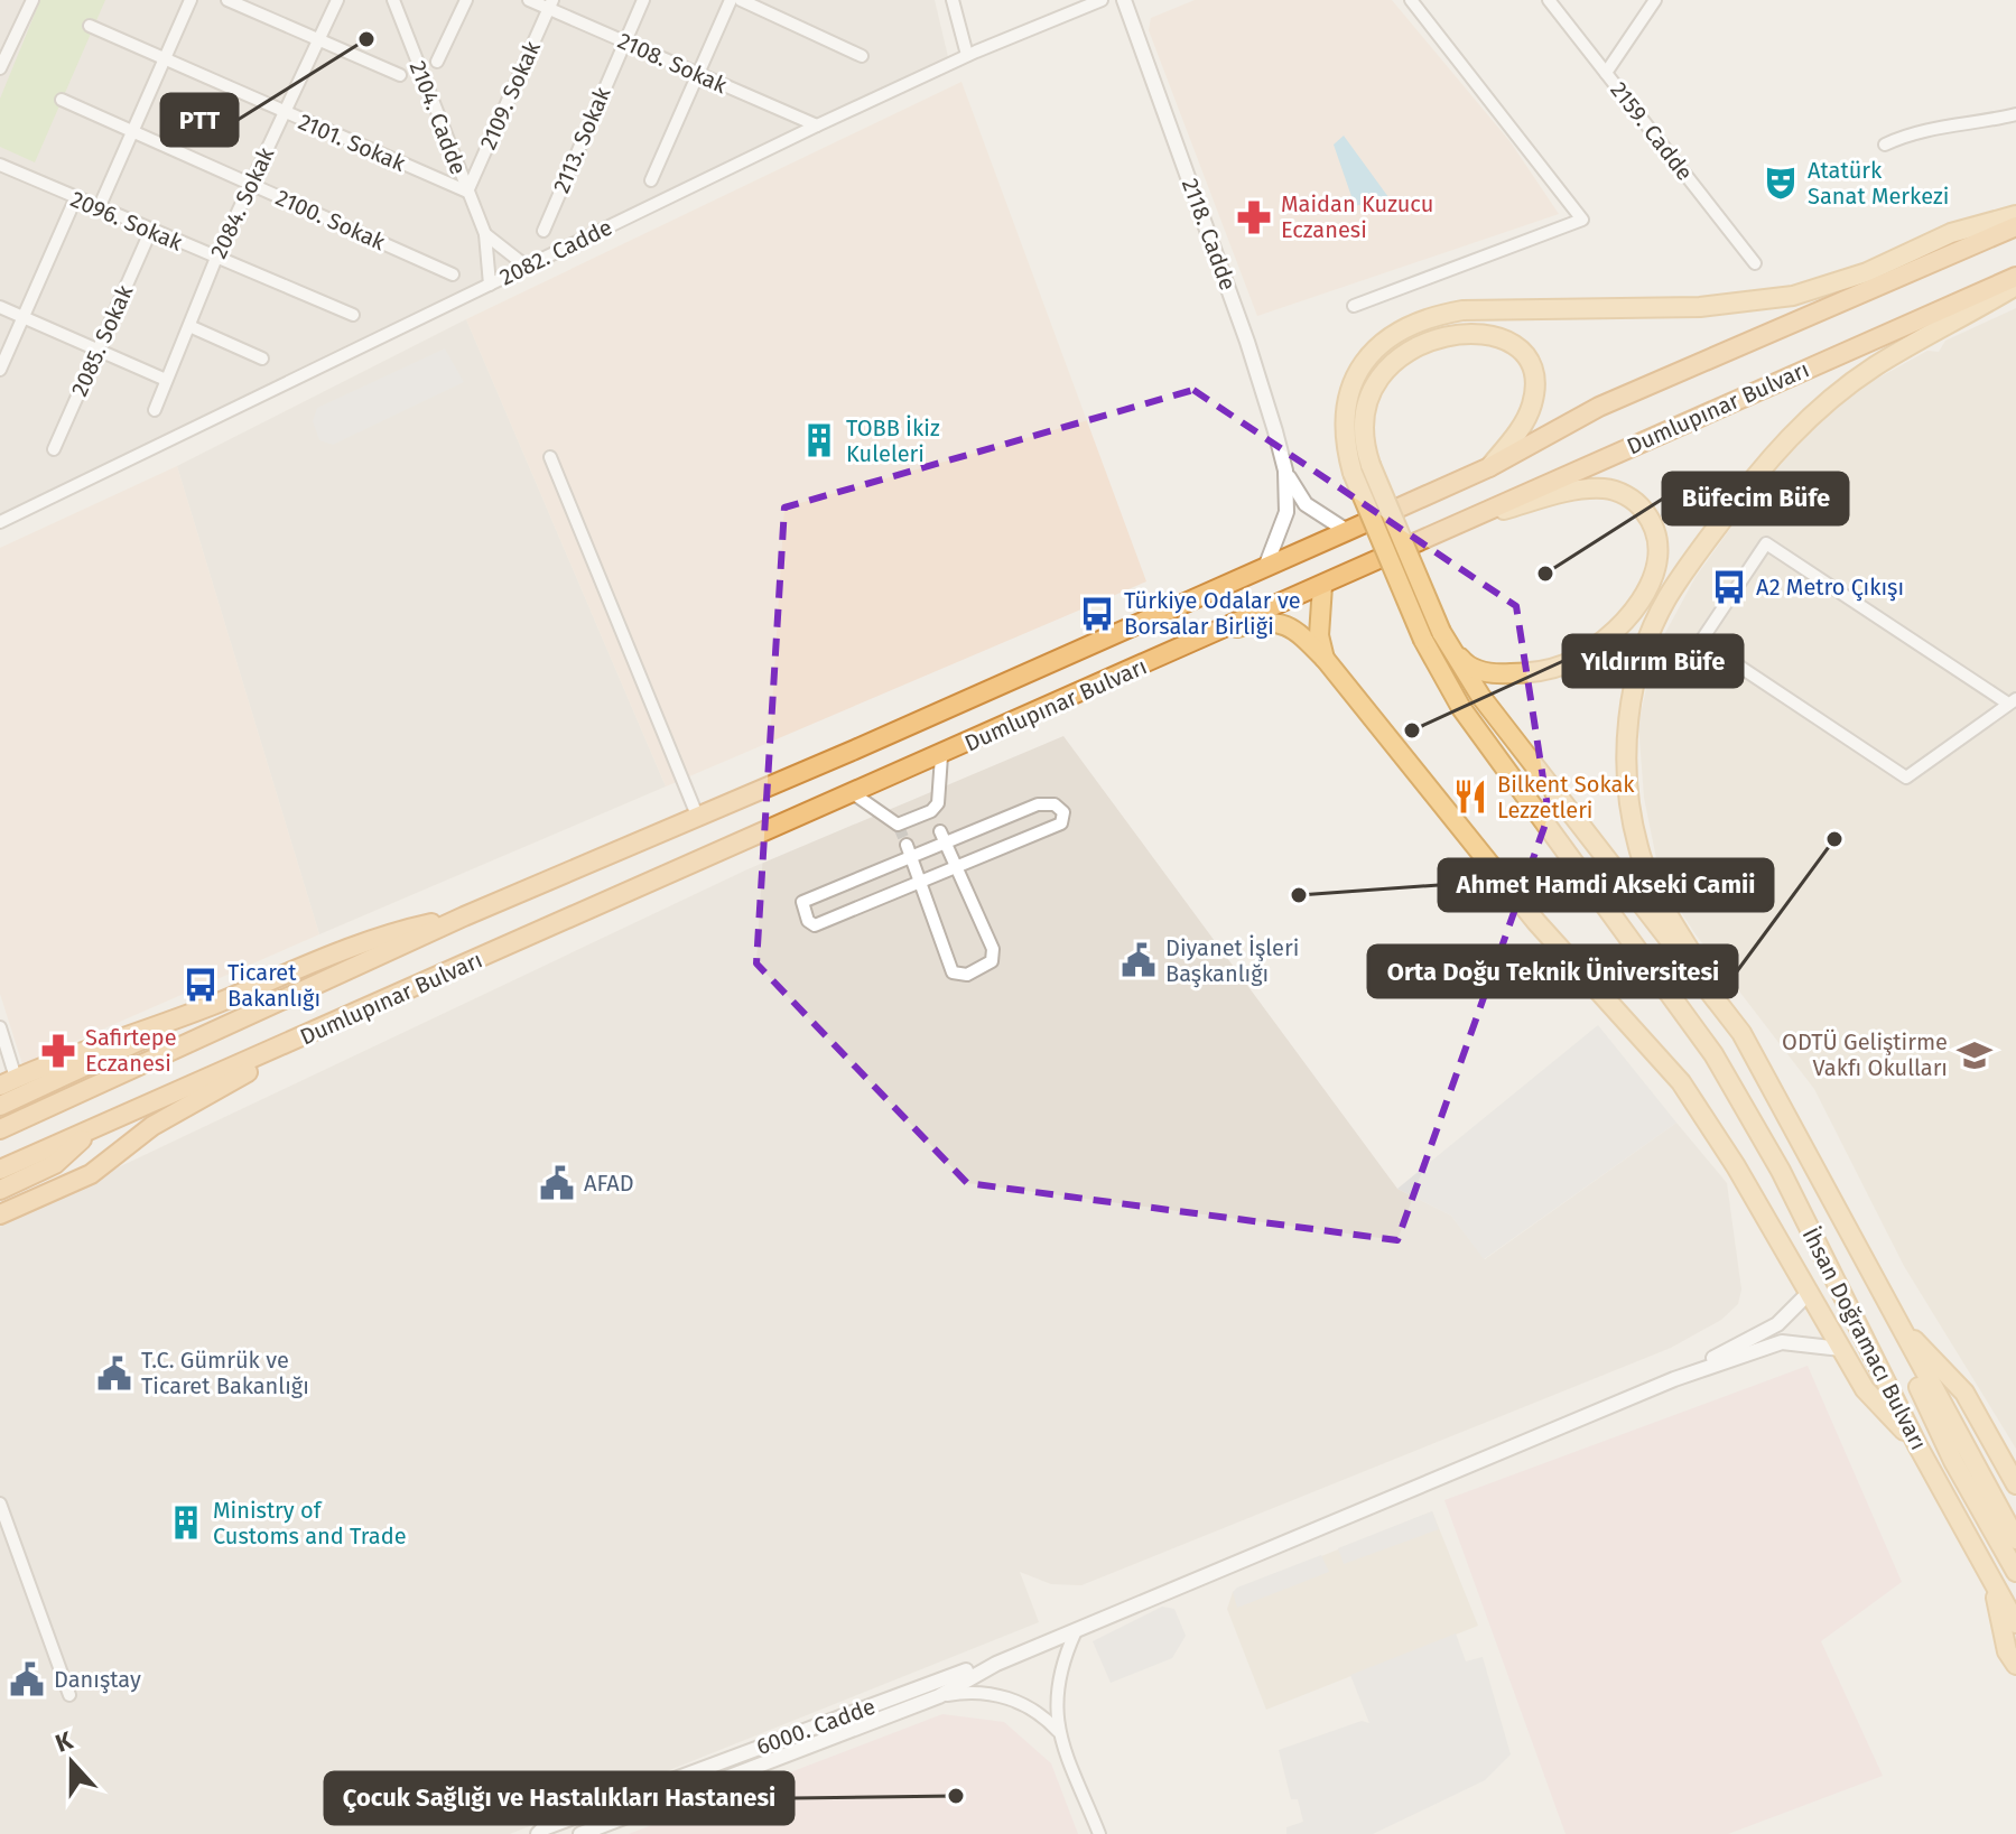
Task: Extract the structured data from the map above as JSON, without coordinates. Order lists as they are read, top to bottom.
{
  "streets": {
    "highway": ["Dumlupınar Bulvarı"],
    "main road": ["İhsan Doğramacı Bulvarı"],
    "street": [
      "2108. Sokak",
      "2109. Sokak",
      "2104. Cadde",
      "2159. Cadde",
      "2113. Sokak",
      "2101. Sokak",
      "2084. Sokak",
      "2100. Sokak",
      "2096. Sokak",
      "2118. Cadde",
      "2082. Cadde",
      "2085. Sokak",
      "6000. Cadde"
    ]
  },
  "crossings": [
    ["2108. Sokak", "2109. Sokak"],
    ["2108. Sokak", "2113. Sokak"],
    ["2108. Sokak", "2082. Cadde"],
    ["2109. Sokak", "2104. Cadde"],
    ["2109. Sokak", "2101. Sokak"],
    ["2104. Cadde", "2101. Sokak"],
    ["2104. Cadde", "2082. Cadde"],
    ["2101. Sokak", "2084. Sokak"],
    ["2084. Sokak", "2100. Sokak"],
    ["2084. Sokak", "2096. Sokak"],
    ["2096. Sokak", "2085. Sokak"]
  ],
  "places": {
    "other": [
      "PTT",
      "Büfecim Büfe",
      "Yıldırım Büfe",
      "Orta Doğu Teknik Üniversitesi",
      "Ahmet Hamdi Akseki Camii",
      "Çocuk Sağlığı ve Hastalıkları Hastanesi"
    ],
    "theatre": ["Atatürk Sanat Merkezi"],
    "pharmacy": ["Maidan Kuzucu Eczanesi", "Safirtepe Eczanesi"],
    "building": ["TOBB İkiz Kuleleri", "Ministry of Customs and Trade"],
    "bus stop": ["A2 Metro Çıkışı", "Türkiye Odalar ve Borsalar Birliği", "Ticaret Bakanlığı"],
    "restaurant": ["Bilkent Sokak Lezzetleri"],
    "public building": [
      "Diyanet İşleri Başkanlığı",
      "AFAD",
      "T.C. Gümrük ve Ticaret Bakanlığı",
      "Danıştay"
    ],
    "school or university": ["ODTÜ Geliştirme Vakfı Okulları"]
  },
  "north": "top"
}
